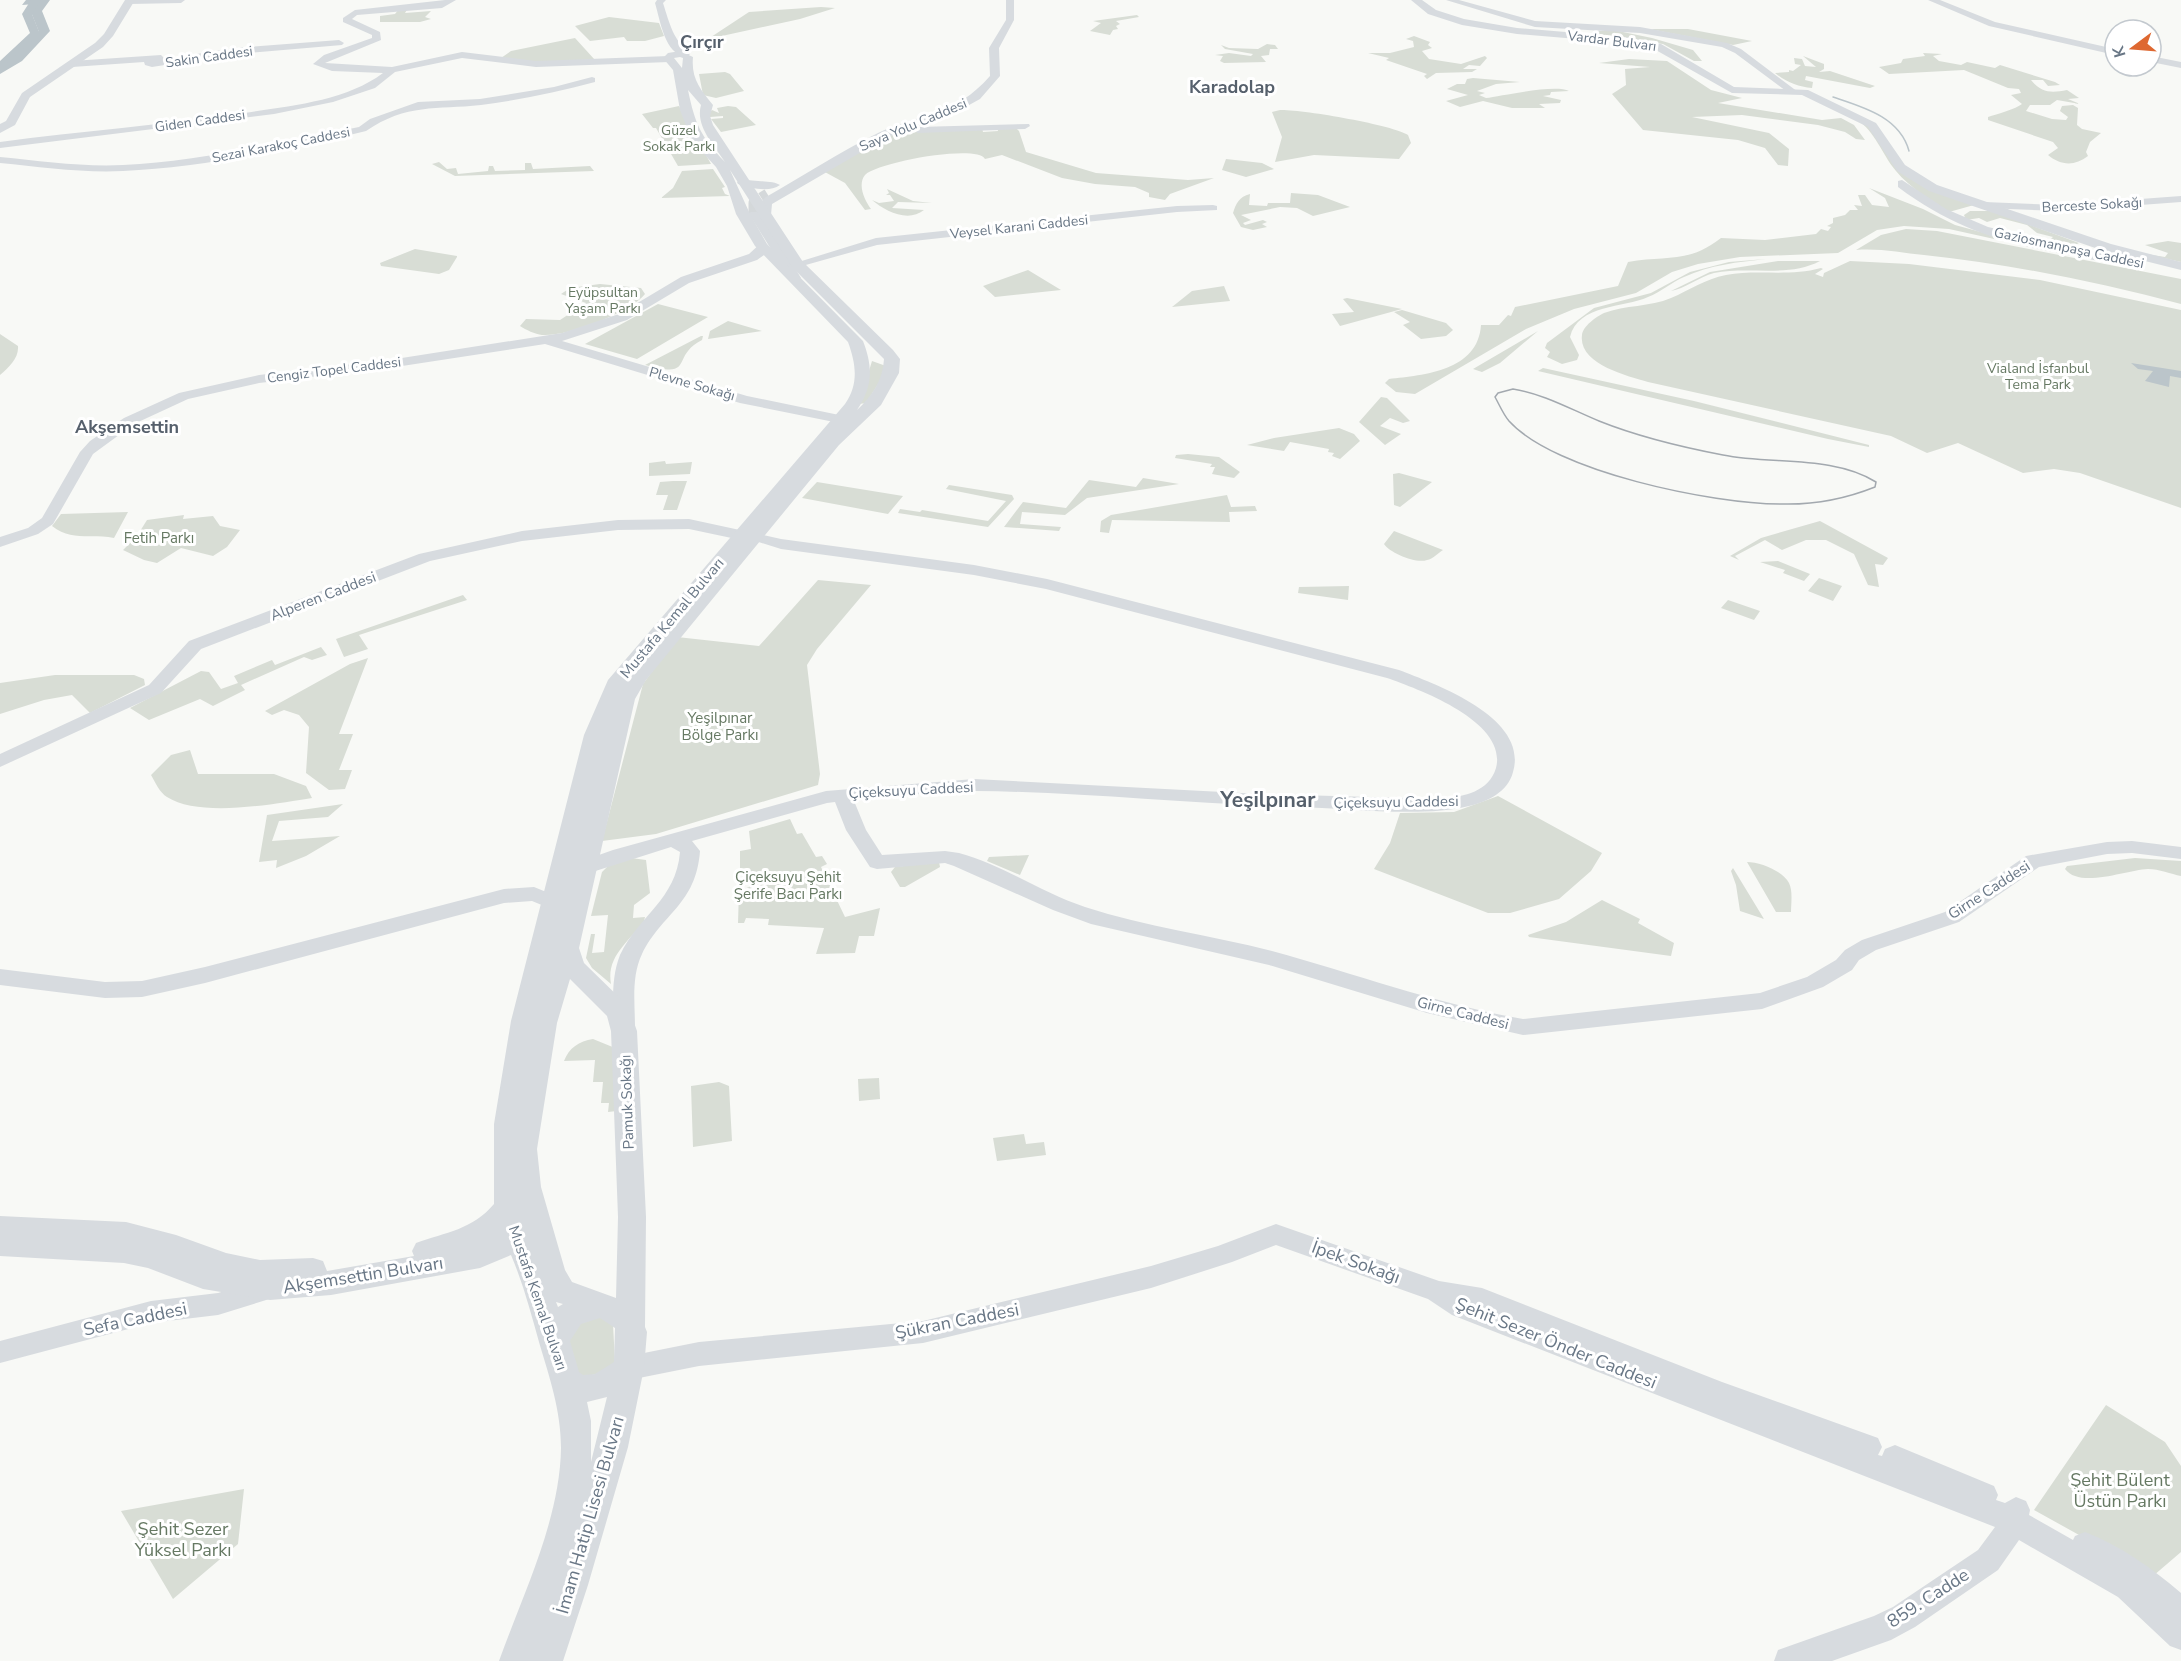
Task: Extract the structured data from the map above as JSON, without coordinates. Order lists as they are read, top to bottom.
{
  "streets": {
    "main road": [
      "Vardar Bulvarı",
      "Gaziosmanpaşa Caddesi",
      "Mustafa Kemal Bulvarı",
      "Pamuk Sokağı",
      "Akşemsettin Bulvarı",
      "İmam Hatip Lisesi Bulvarı"
    ],
    "street": [
      "Sakin Caddesi",
      "Giden Caddesi",
      "Saya Yolu Caddesi",
      "Sezai Karakoç Caddesi",
      "Berceste Sokağı",
      "Veysel Karani Caddesi",
      "Cengiz Topel Caddesi",
      "Plevne Sokağı",
      "Alperen Caddesi",
      "Çiçeksuyu Caddesi",
      "Girne Caddesi",
      "İpek Sokağı",
      "Sefa Caddesi",
      "Şükran Caddesi",
      "Şehit Sezer Önder Caddesi",
      "859. Cadde"
    ]
  },
  "crossings": [
    ["Vardar Bulvarı", "Gaziosmanpaşa Caddesi"],
    ["Berceste Sokağı", "Gaziosmanpaşa Caddesi"],
    ["Cengiz Topel Caddesi", "Plevne Sokağı"],
    ["Plevne Sokağı", "Mustafa Kemal Bulvarı"],
    ["Mustafa Kemal Bulvarı", "Çiçeksuyu Caddesi"],
    ["Mustafa Kemal Bulvarı", "Pamuk Sokağı"],
    ["Mustafa Kemal Bulvarı", "Akşemsettin Bulvarı"],
    ["Mustafa Kemal Bulvarı", "Şükran Caddesi"],
    ["Mustafa Kemal Bulvarı", "İmam Hatip Lisesi Bulvarı"],
    ["Çiçeksuyu Caddesi", "Girne Caddesi"],
    ["Çiçeksuyu Caddesi", "Pamuk Sokağı"],
    ["Pamuk Sokağı", "Şükran Caddesi"],
    ["Pamuk Sokağı", "İmam Hatip Lisesi Bulvarı"],
    ["İpek Sokağı", "Şükran Caddesi"],
    ["İpek Sokağı", "Şehit Sezer Önder Caddesi"],
    ["Akşemsettin Bulvarı", "Sefa Caddesi"],
    ["Şükran Caddesi", "İmam Hatip Lisesi Bulvarı"],
    ["Şehit Sezer Önder Caddesi", "859. Cadde"]
  ],
  "districts": [
    "Çırçır",
    "Karadolap",
    "Akşemsettin",
    "Yeşilpınar"
  ],
  "parks": [
    "Güzel Sokak Parkı",
    "Eyüpsultan Yaşam Parkı",
    "Vialand İsfanbul Tema Park",
    "Fetih Parkı",
    "Yeşilpınar Bölge Parkı",
    "Çiçeksuyu Şehit Şerife Bacı Parkı",
    "Şehit Bülent Üstün Parkı",
    "Şehit Sezer Yüksel Parkı"
  ],
  "north": "left"
}
